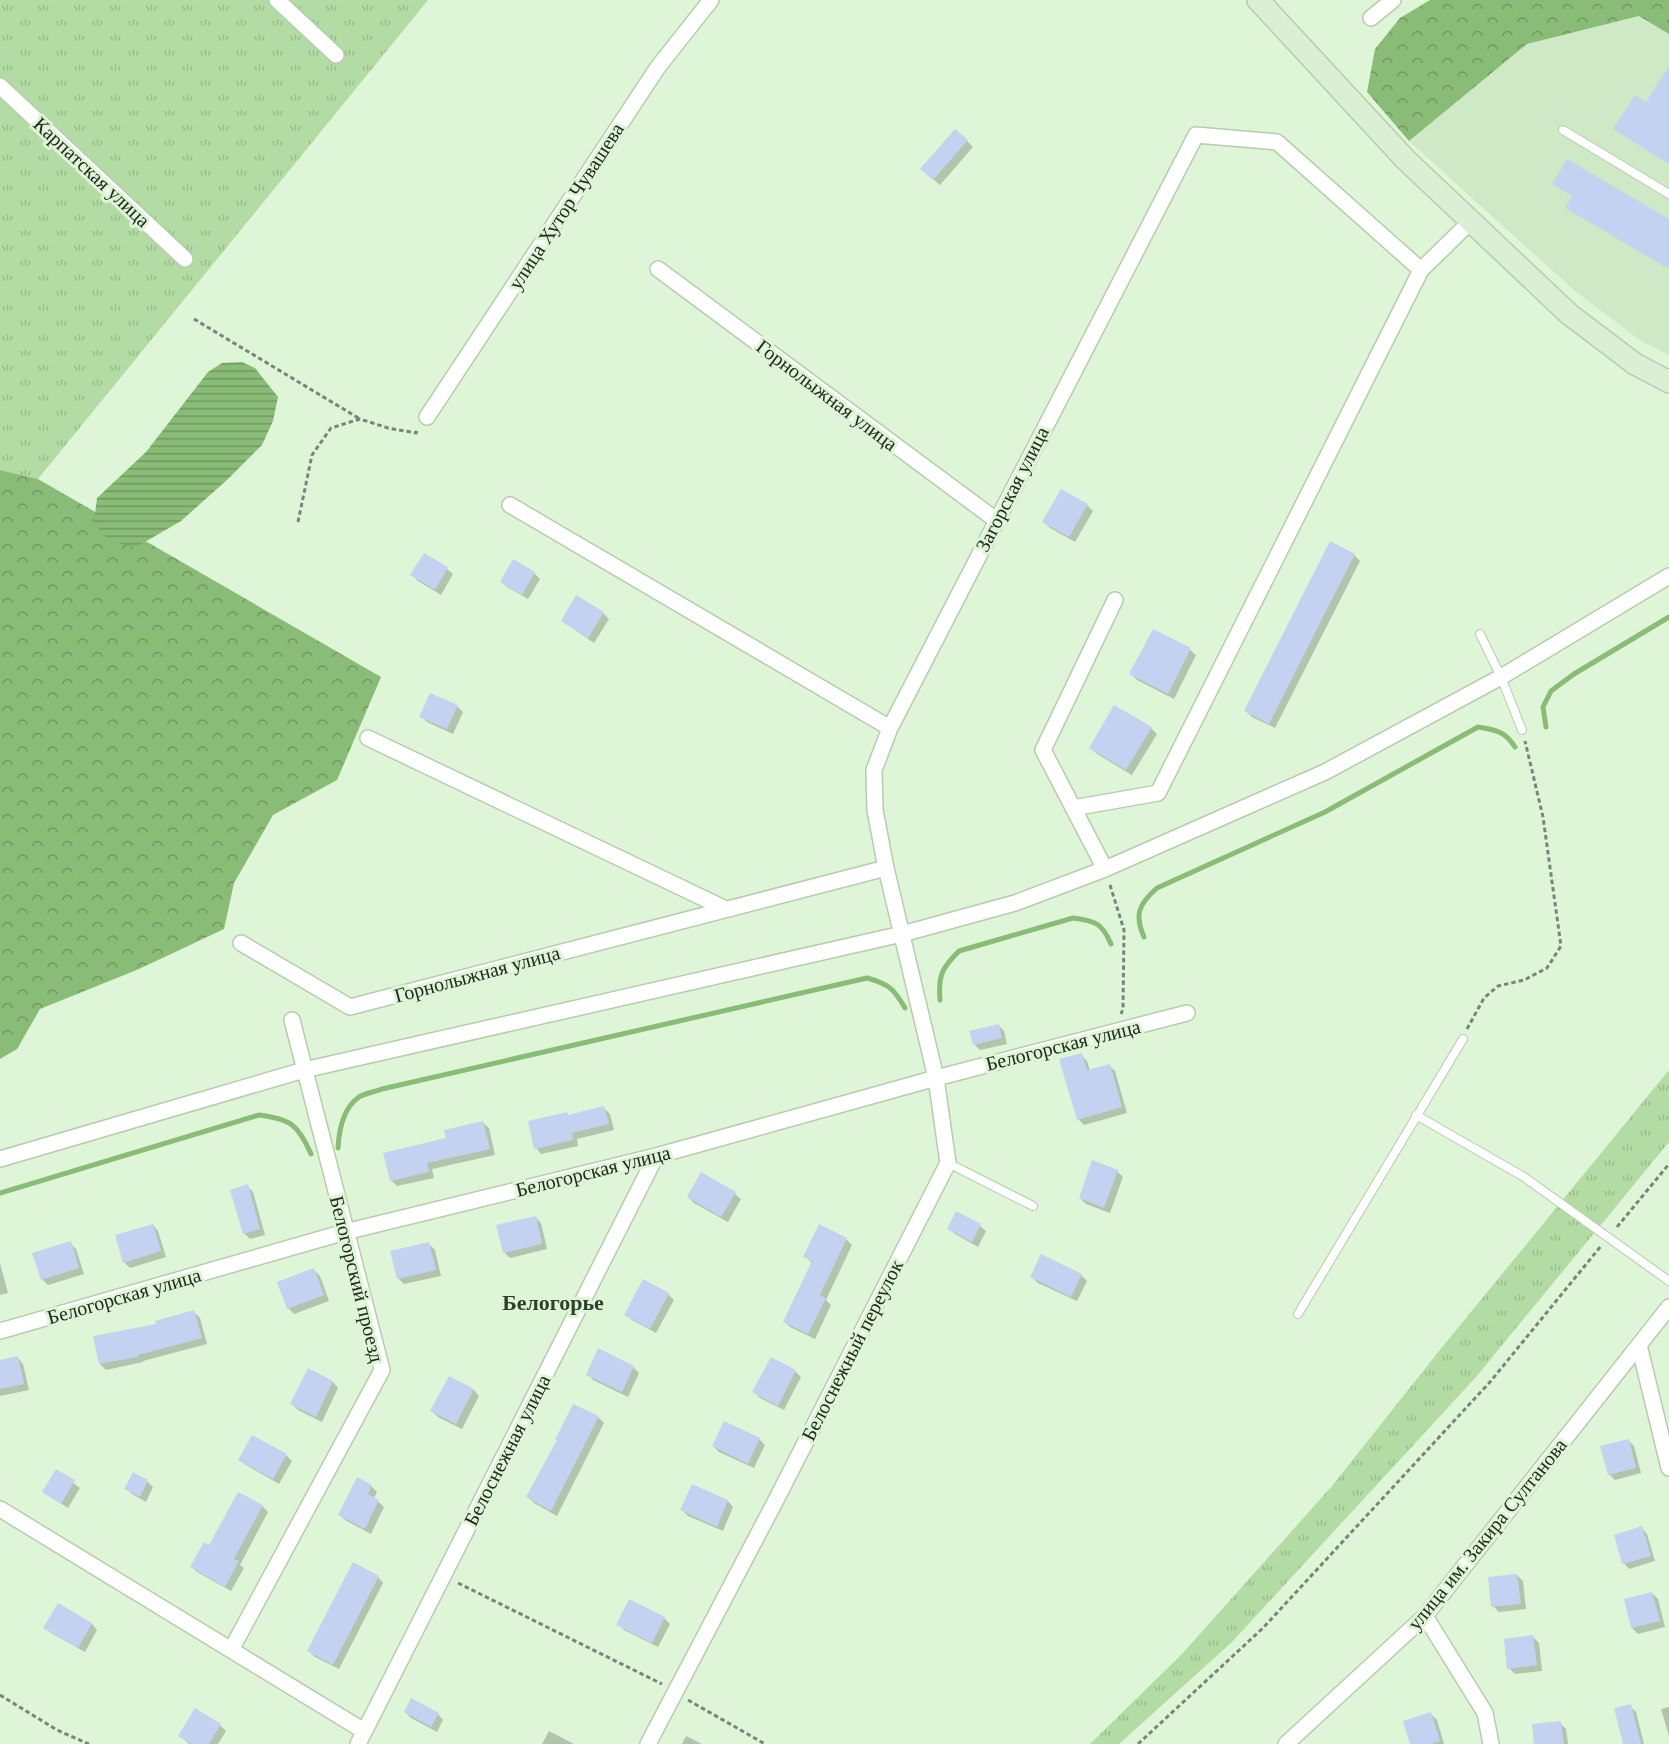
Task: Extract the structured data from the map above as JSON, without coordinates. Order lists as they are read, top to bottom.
{
  "streets": {
    "street": [
      "Карпатская улица",
      "улица Хутор Чувашева",
      "Горнолыжная улица",
      "Загорская улица",
      "Белогорская улица",
      "Белогорский проезд",
      "Белоснежный переулок",
      "Белоснежная улица",
      "улица им. Закира Султанова"
    ]
  },
  "crossings": [
    ["Горнолыжная улица", "Загорская улица"],
    ["Белогорская улица", "Белогорский проезд"],
    ["Белогорская улица", "Белоснежная улица"]
  ],
  "districts": ["Белогорье"]
}
